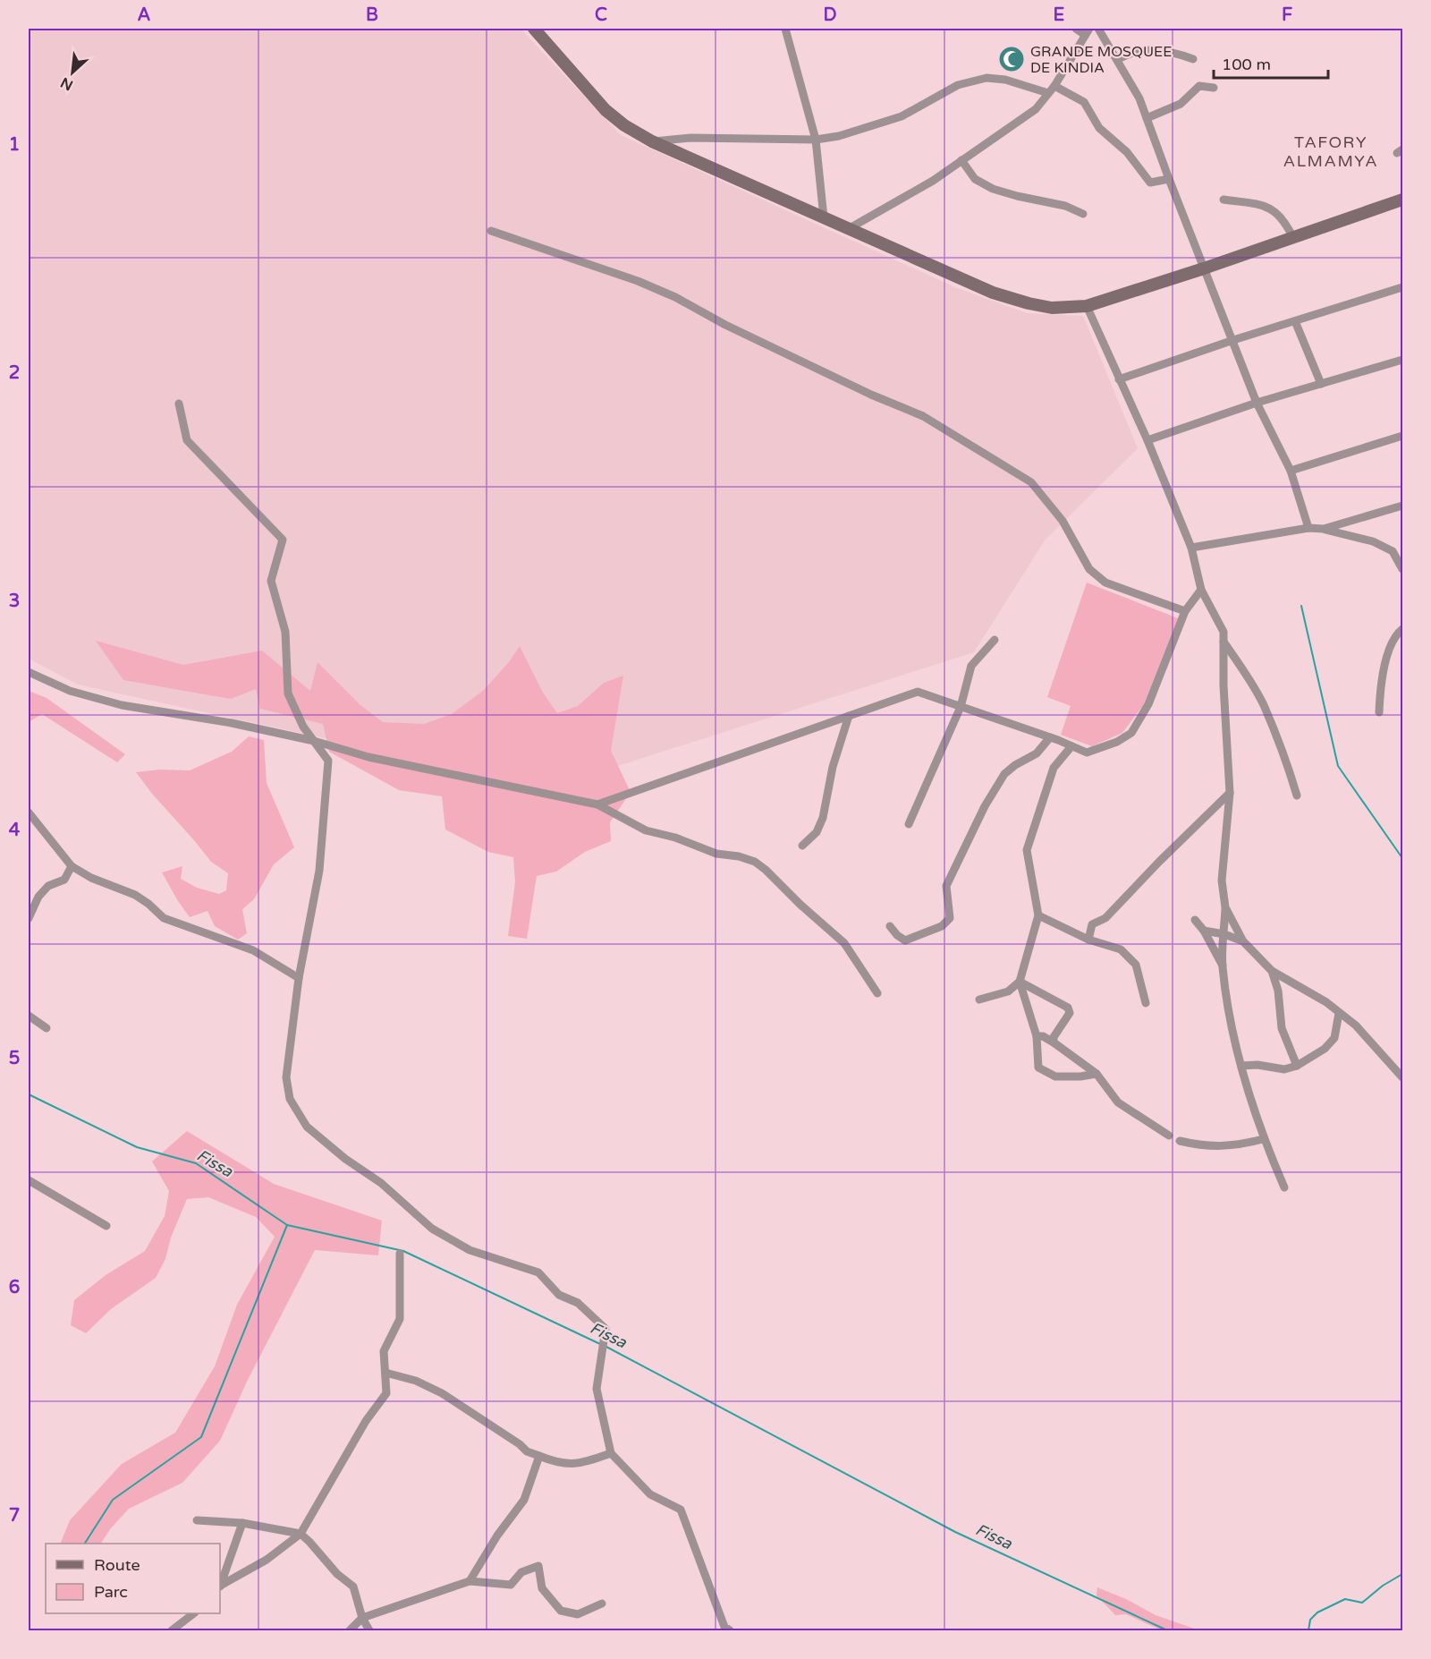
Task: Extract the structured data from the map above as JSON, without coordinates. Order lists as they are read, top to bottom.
{
  "districts": ["TAFORY ALMAMYA"],
  "water": ["Fissa"],
  "places": {
    "mosque": ["GRANDE MOSQUEE DE KINDIA"]
  },
  "legend": ["Route", "Parc"],
  "scale_bar": "100 m",
  "north": "bottom left",
  "grid": {
    "columns": [
      "A",
      "B",
      "C",
      "D",
      "E",
      "F"
    ],
    "rows": [
      "1",
      "2",
      "3",
      "4",
      "5",
      "6",
      "7"
    ]
  }
}
